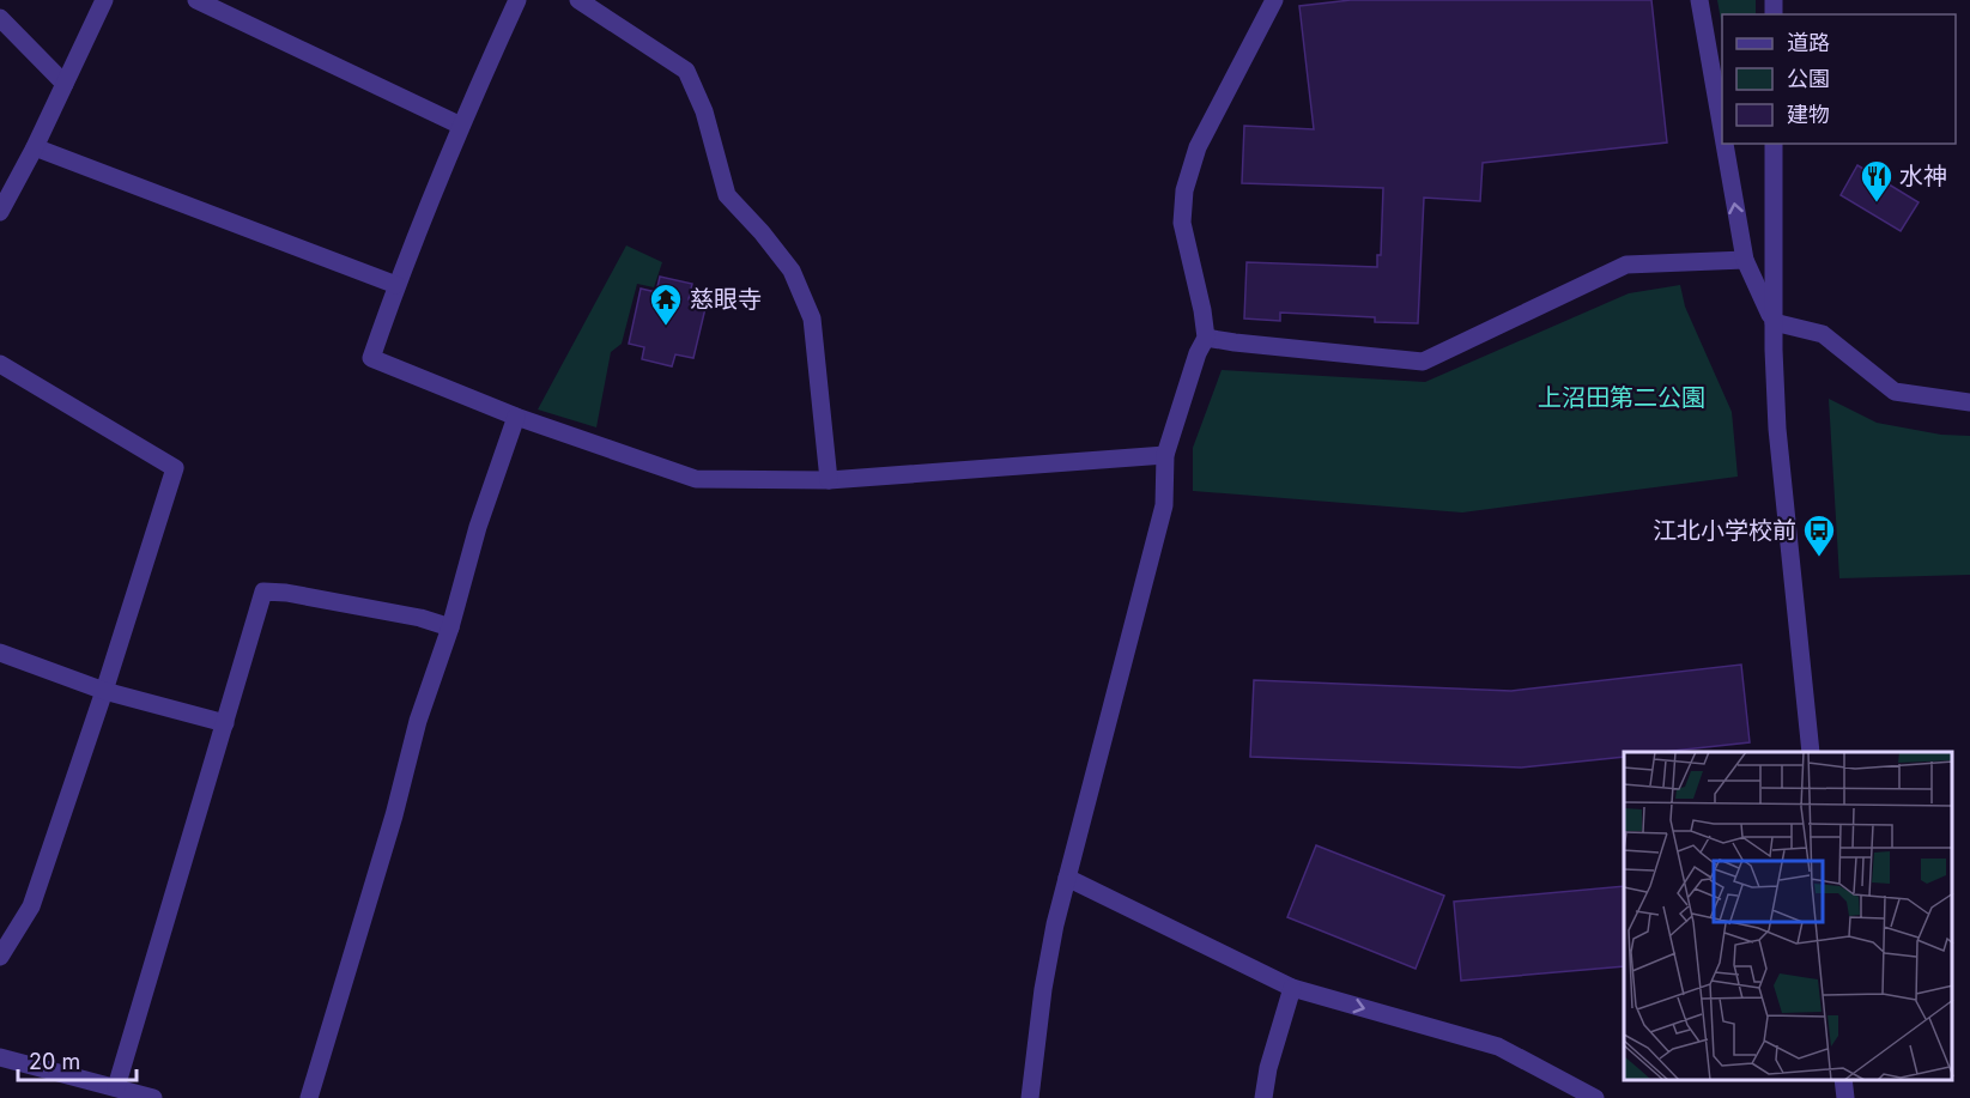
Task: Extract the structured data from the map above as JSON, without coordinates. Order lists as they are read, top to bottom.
{
  "parks": ["上沼田第二公園"],
  "places": {
    "restaurant": ["水神"],
    "temple": ["慈眼寺"],
    "bus stop": ["江北小学校前"]
  },
  "legend": ["道路", "公園", "建物"],
  "scale_bar": "20 m"
}
